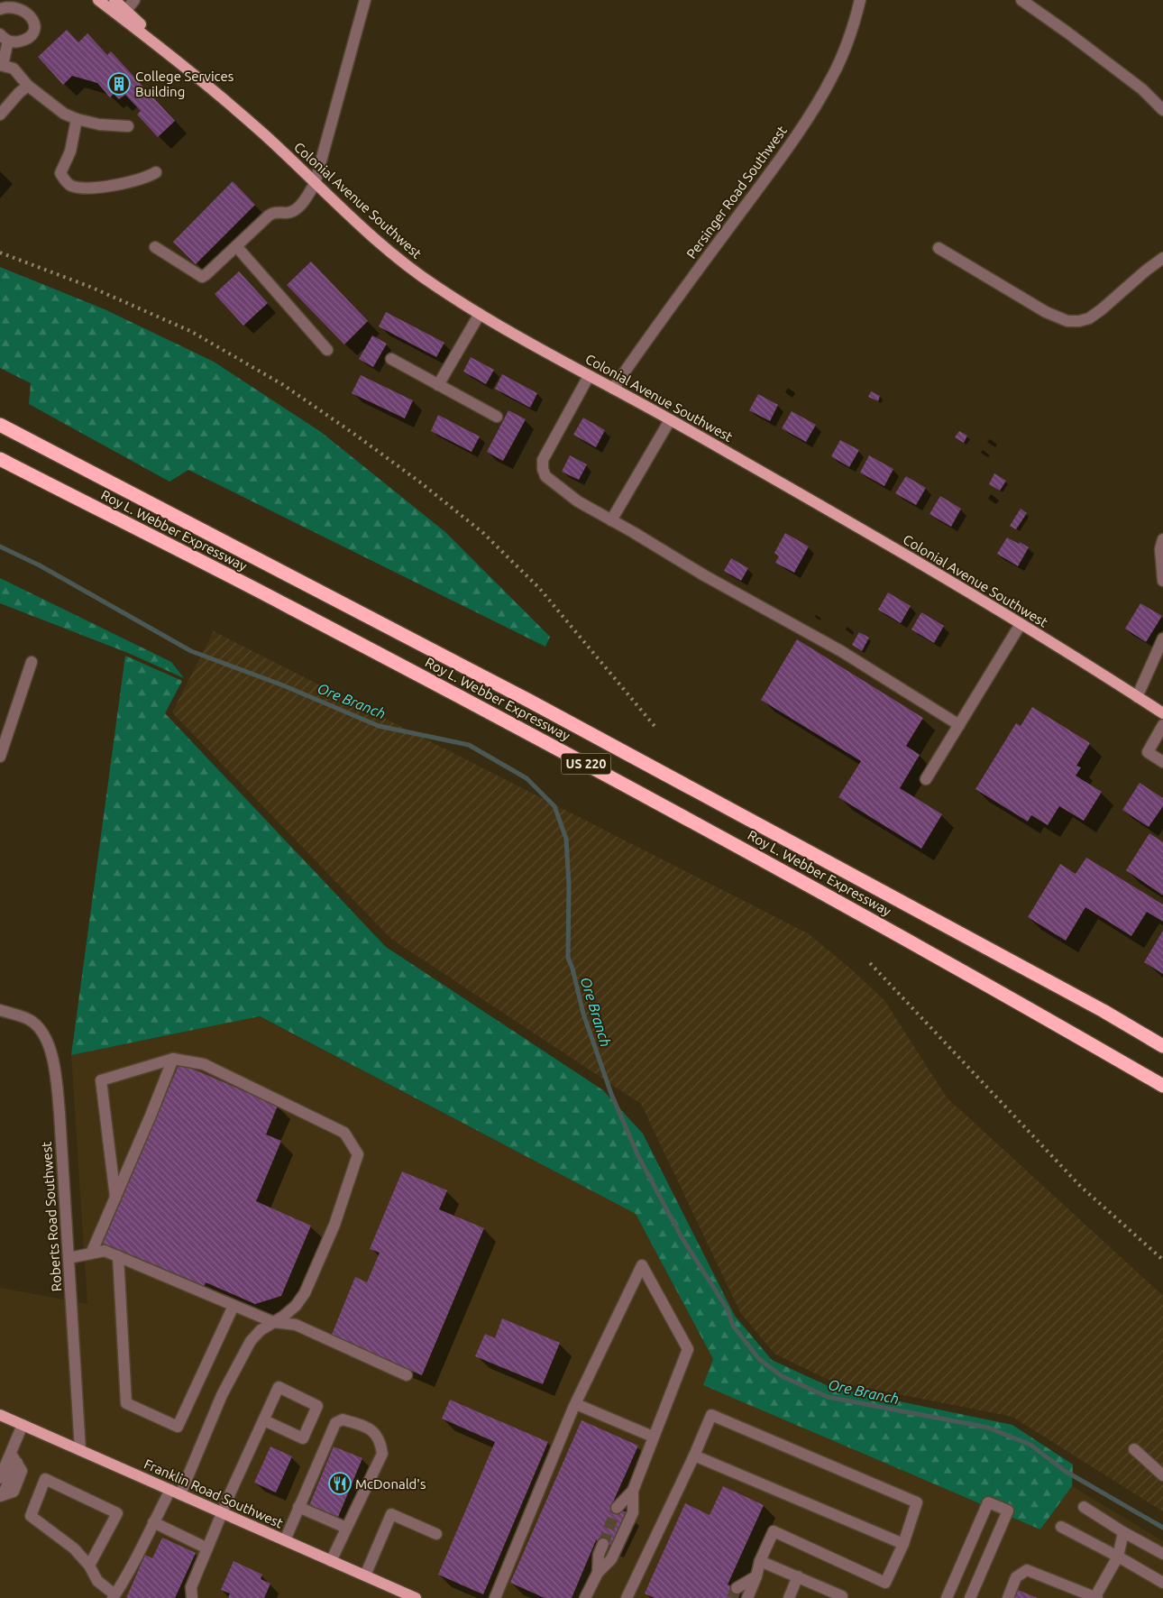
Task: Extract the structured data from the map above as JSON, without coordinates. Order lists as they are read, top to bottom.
{
  "streets": {
    "highway": ["Roy L. Webber Expressway", "US 220"],
    "main road": ["Colonial Avenue Southwest", "Franklin Road Southwest"],
    "street": ["Persinger Road Southwest", "Roberts Road Southwest"]
  },
  "crossings": [
    ["Persinger Road Southwest", "Colonial Avenue Southwest"],
    ["Roberts Road Southwest", "Franklin Road Southwest"]
  ],
  "water": ["Ore Branch"],
  "places": {
    "building": ["College Services Building"],
    "restaurant": ["McDonald's"]
  }
}
